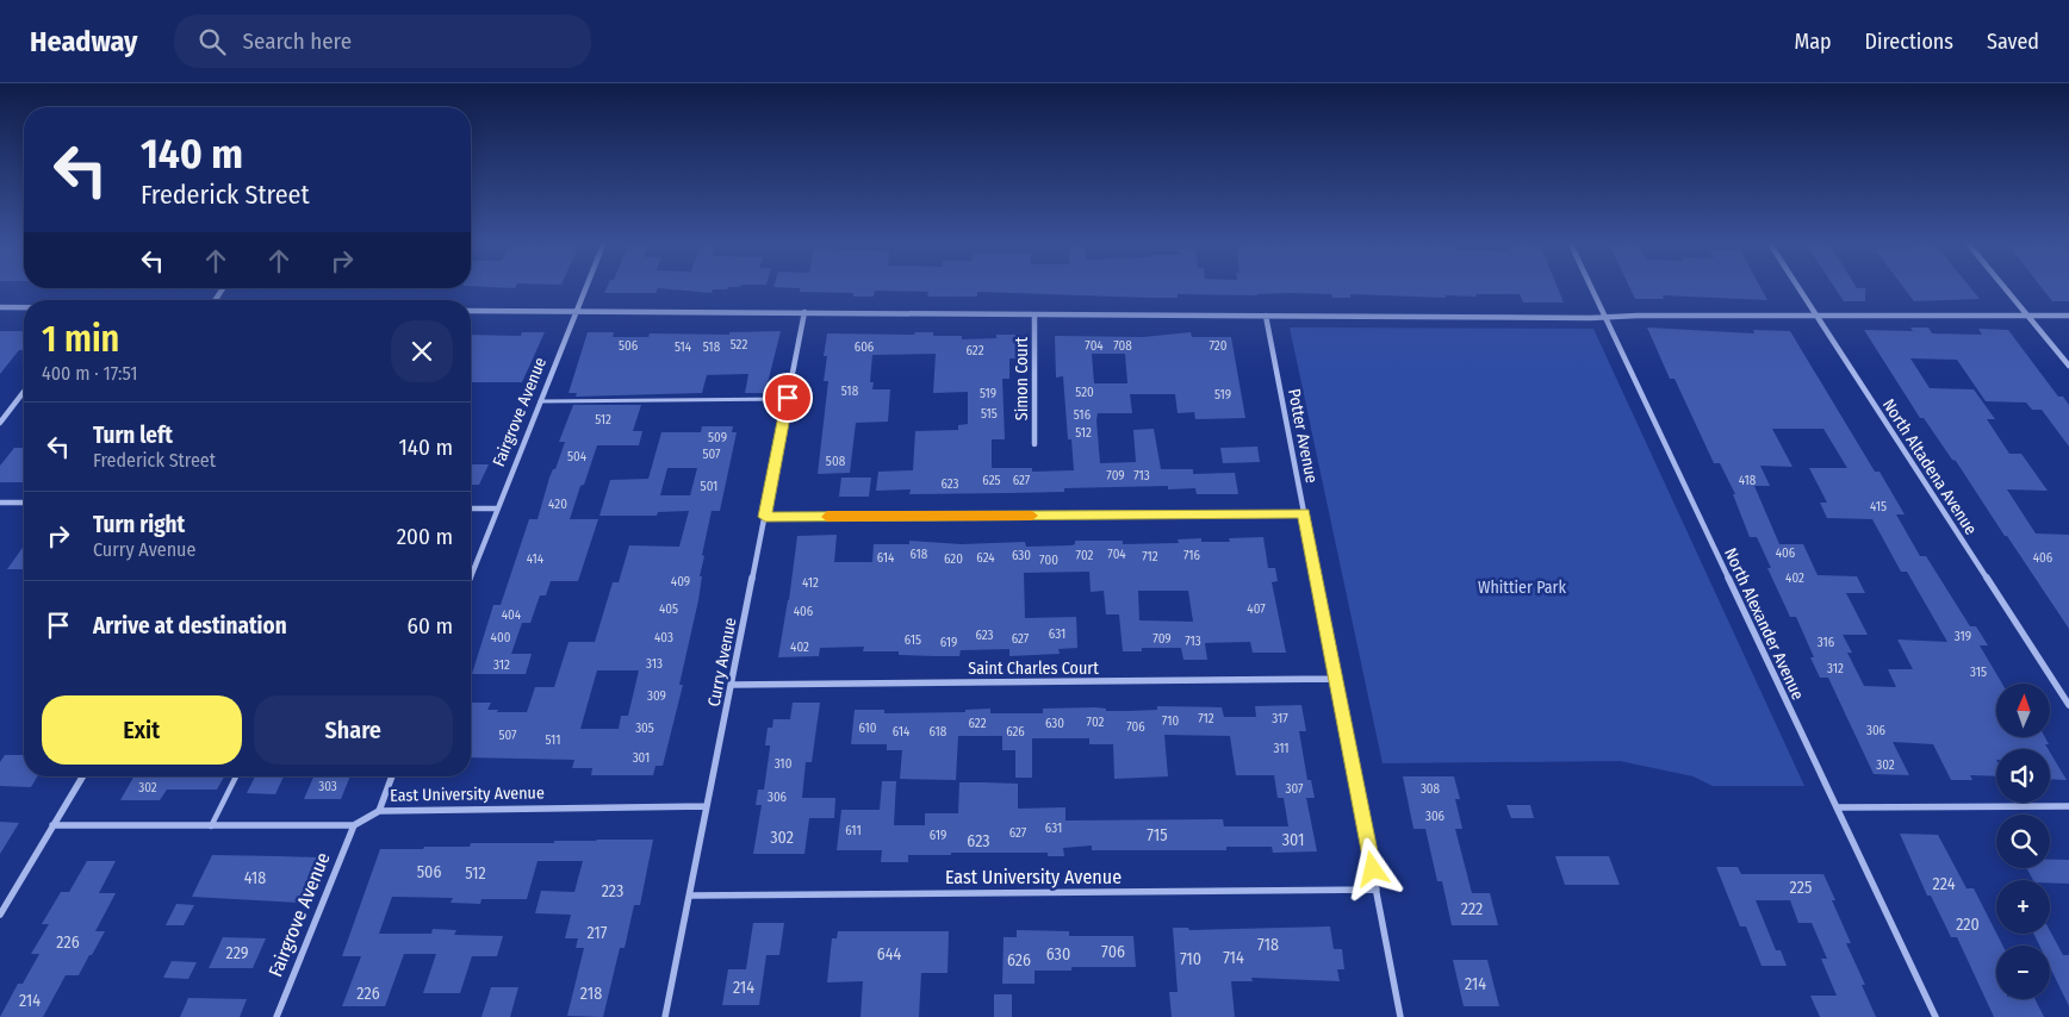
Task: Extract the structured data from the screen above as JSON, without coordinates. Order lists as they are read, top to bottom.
{
  "streets": {
    "street": [
      "Simon Court",
      "Fairgrove Avenue",
      "Potter Avenue",
      "North Altadena Avenue",
      "North Alexander Avenue",
      "Curry Avenue",
      "Saint Charles Court",
      "East University Avenue"
    ]
  },
  "crossings": [
    ["Fairgrove Avenue", "East University Avenue"],
    ["Potter Avenue", "Saint Charles Court"],
    ["Potter Avenue", "East University Avenue"],
    ["Curry Avenue", "Saint Charles Court"],
    ["Curry Avenue", "East University Avenue"]
  ],
  "parks": ["Whittier Park"],
  "house_numbers": [
    "522",
    "506",
    "704",
    "708",
    "720",
    "514",
    "518",
    "606",
    "622",
    "518",
    "520",
    "519",
    "519",
    "515",
    "516",
    "512",
    "512",
    "509",
    "507",
    "504",
    "508",
    "709",
    "713",
    "625",
    "627",
    "418",
    "623",
    "501",
    "420",
    "415",
    "406",
    "618",
    "704",
    "630",
    "702",
    "716",
    "712",
    "614",
    "624",
    "406",
    "414",
    "620",
    "700",
    "402",
    "409",
    "412",
    "405",
    "407",
    "406",
    "404",
    "631",
    "623",
    "319",
    "400",
    "403",
    "627",
    "709",
    "615",
    "713",
    "619",
    "316",
    "402",
    "313",
    "312",
    "312",
    "315",
    "309",
    "712",
    "317",
    "710",
    "702",
    "622",
    "630",
    "706",
    "305",
    "610",
    "306",
    "614",
    "618",
    "626",
    "507",
    "511",
    "311",
    "301",
    "310",
    "302",
    "303",
    "302",
    "307",
    "308",
    "306",
    "306",
    "631",
    "611",
    "627",
    "619",
    "715",
    "302",
    "301",
    "623",
    "506",
    "512",
    "418",
    "224",
    "225",
    "223",
    "222",
    "220",
    "217",
    "226",
    "718",
    "706",
    "229",
    "644",
    "630",
    "714",
    "710",
    "626",
    "214",
    "214",
    "226",
    "218",
    "214"
  ],
  "north": "top",
  "page": {
    "header": "Headway",
    "search": "Search here",
    "nav": ["Map", "Directions", "Saved"],
    "turn": ["140 m", "Frederick Street"],
    "heading": ["1 min", "400 m · 17:51"],
    "list": [
      {
        "name": "Turn left",
        "note": "Frederick Street",
        "value": "140 m"
      },
      {
        "name": "Turn right",
        "note": "Curry Avenue",
        "value": "200 m"
      },
      {
        "name": "Arrive at destination",
        "value": "60 m"
      }
    ],
    "map_buttons": ["+", "−"],
    "buttons": ["Exit", "Share"]
  }
}
